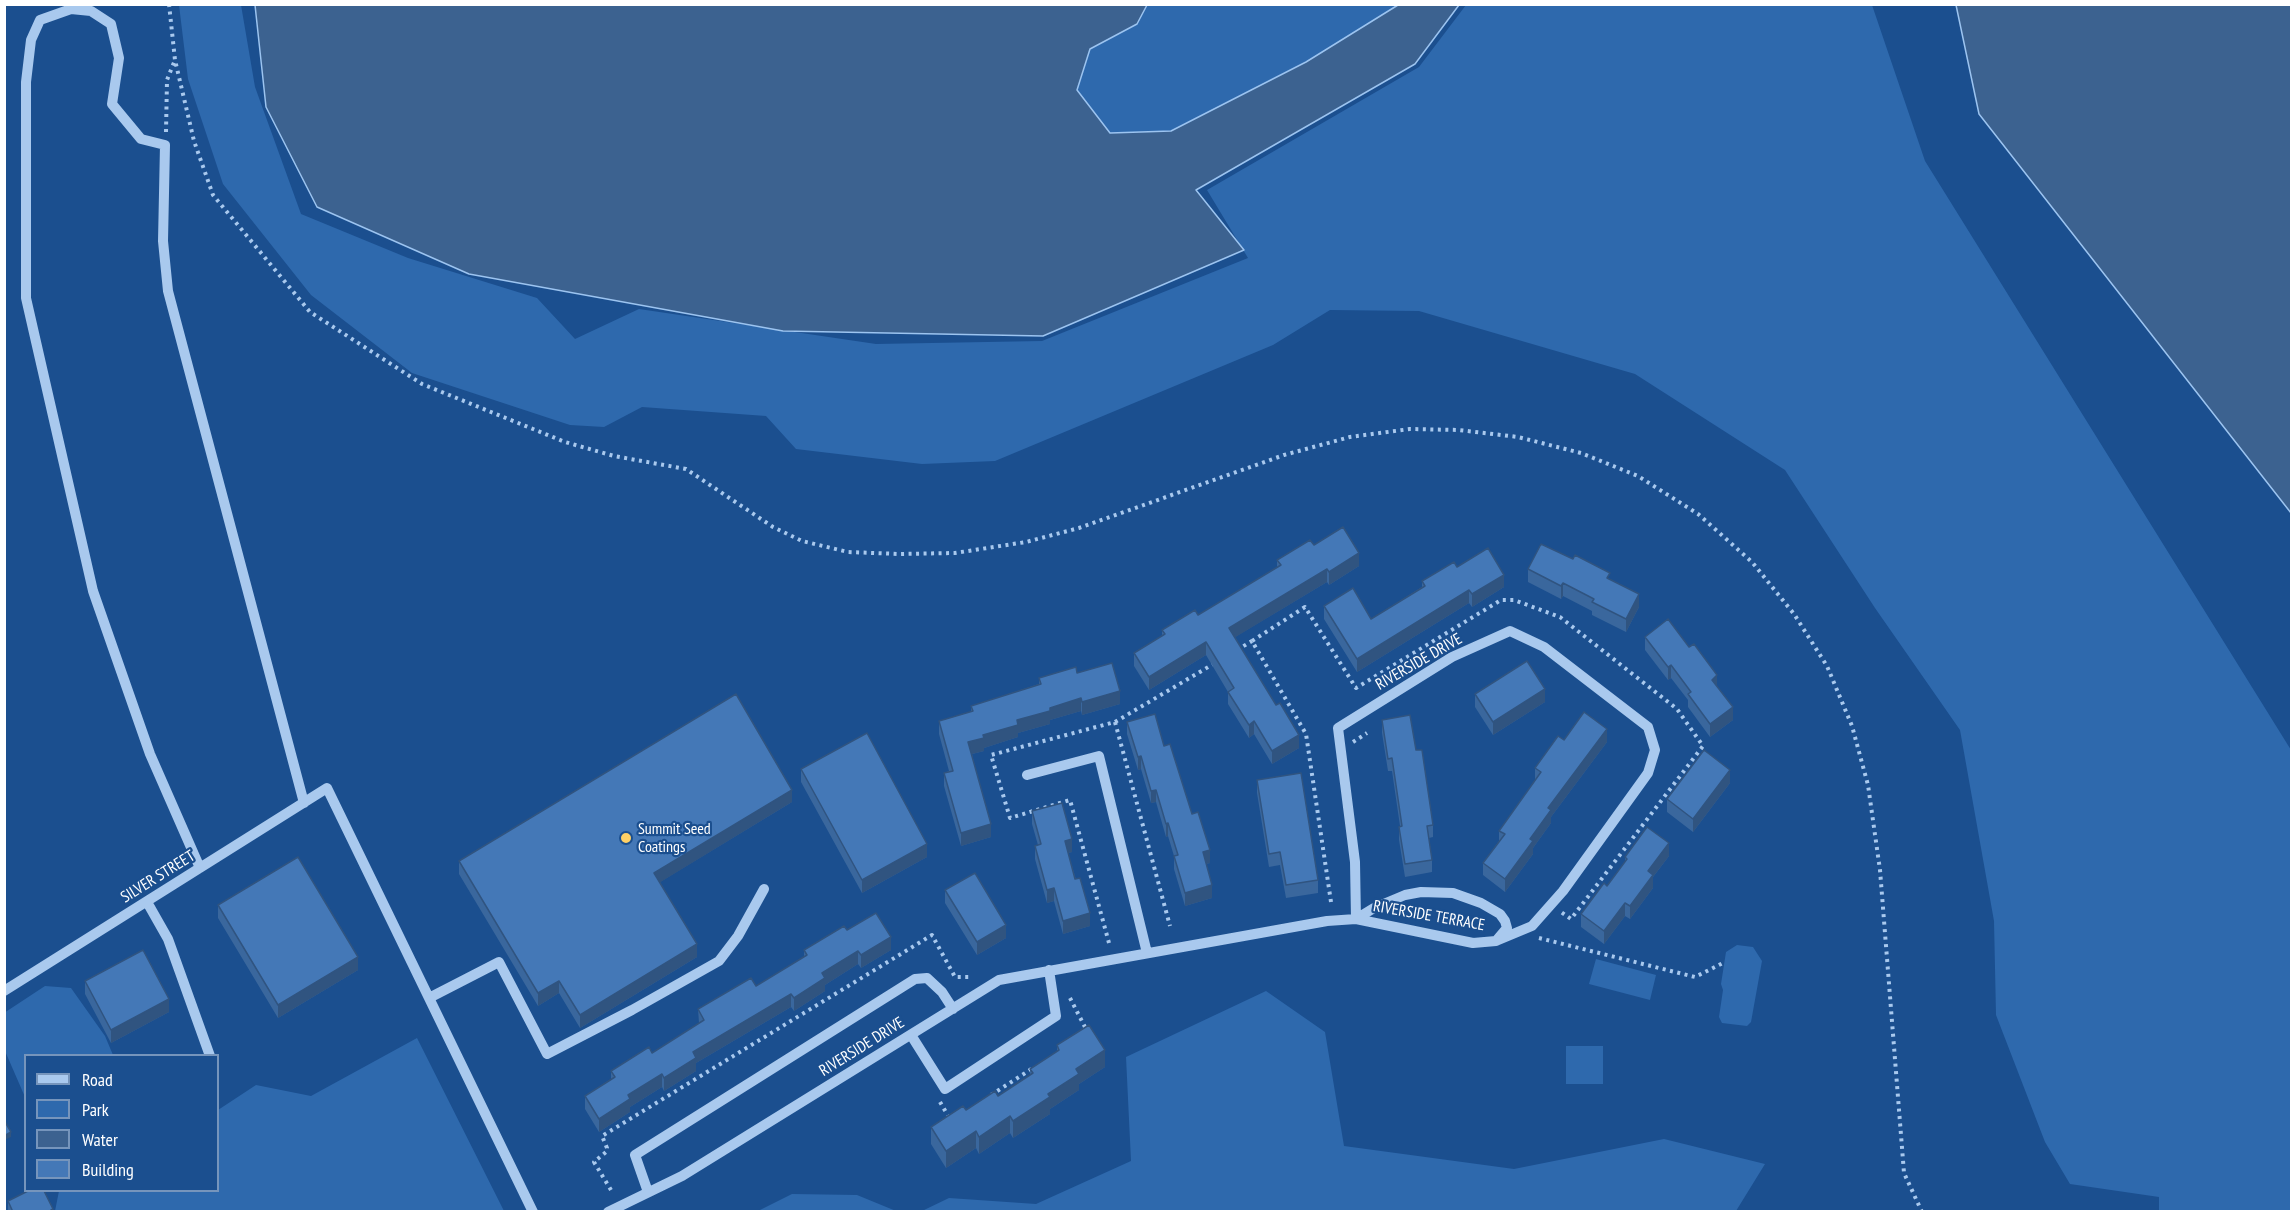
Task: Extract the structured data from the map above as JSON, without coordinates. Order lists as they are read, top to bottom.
{
  "streets": {
    "street": ["RIVERSIDE DRIVE", "SILVER STREET", "RIVERSIDE TERRACE"]
  },
  "crossings": [
    ["RIVERSIDE DRIVE", "RIVERSIDE TERRACE"]
  ],
  "places": ["Summit Seed Coatings"],
  "legend": [
    "Road",
    "Park",
    "Water",
    "Building"
  ]
}
